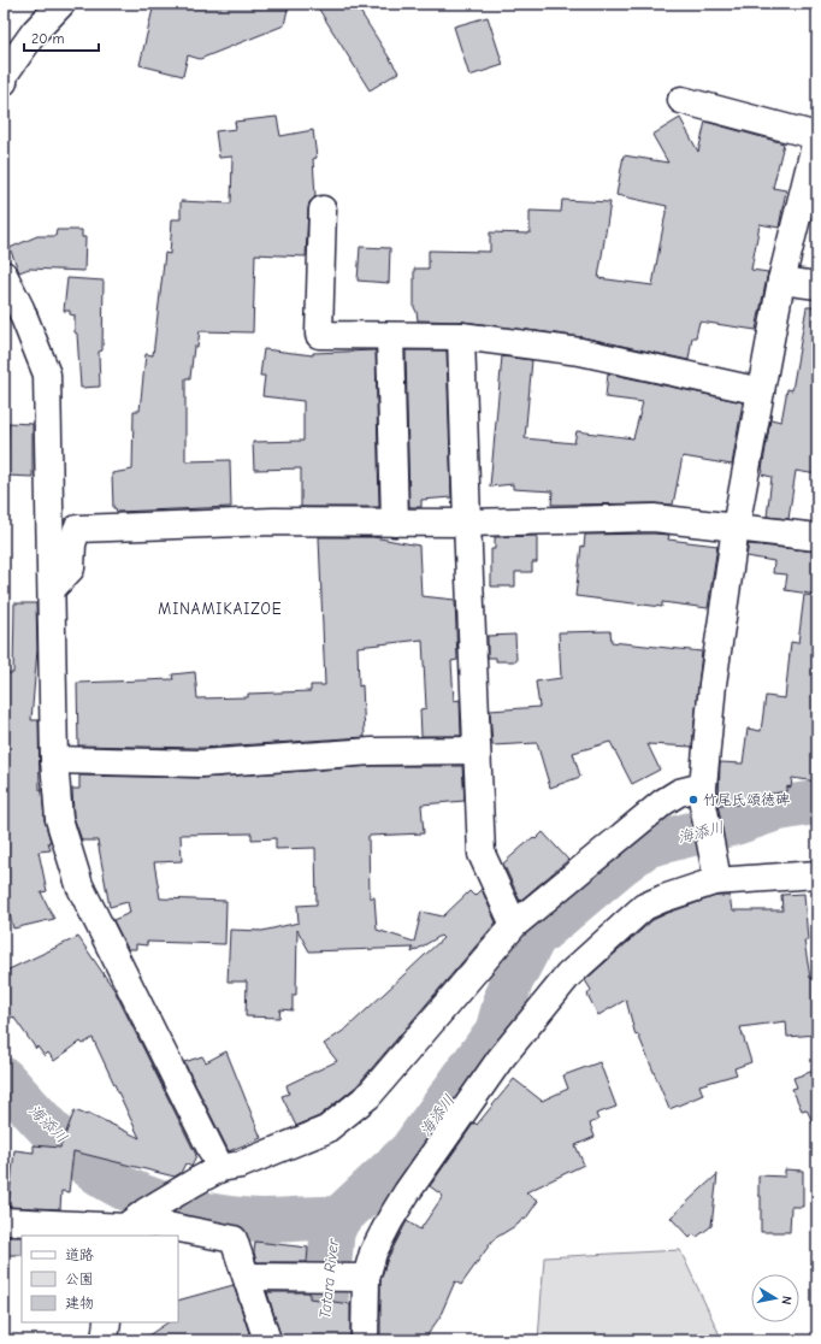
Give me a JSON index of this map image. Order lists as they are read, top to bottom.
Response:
{
  "districts": ["MINAMIKAIZOE"],
  "water": ["海添川", "Tatara River"],
  "places": ["竹尾氏頌徳碑"],
  "legend": ["道路", "公園", "建物"],
  "scale_bar": "20 m",
  "north": "right"
}
